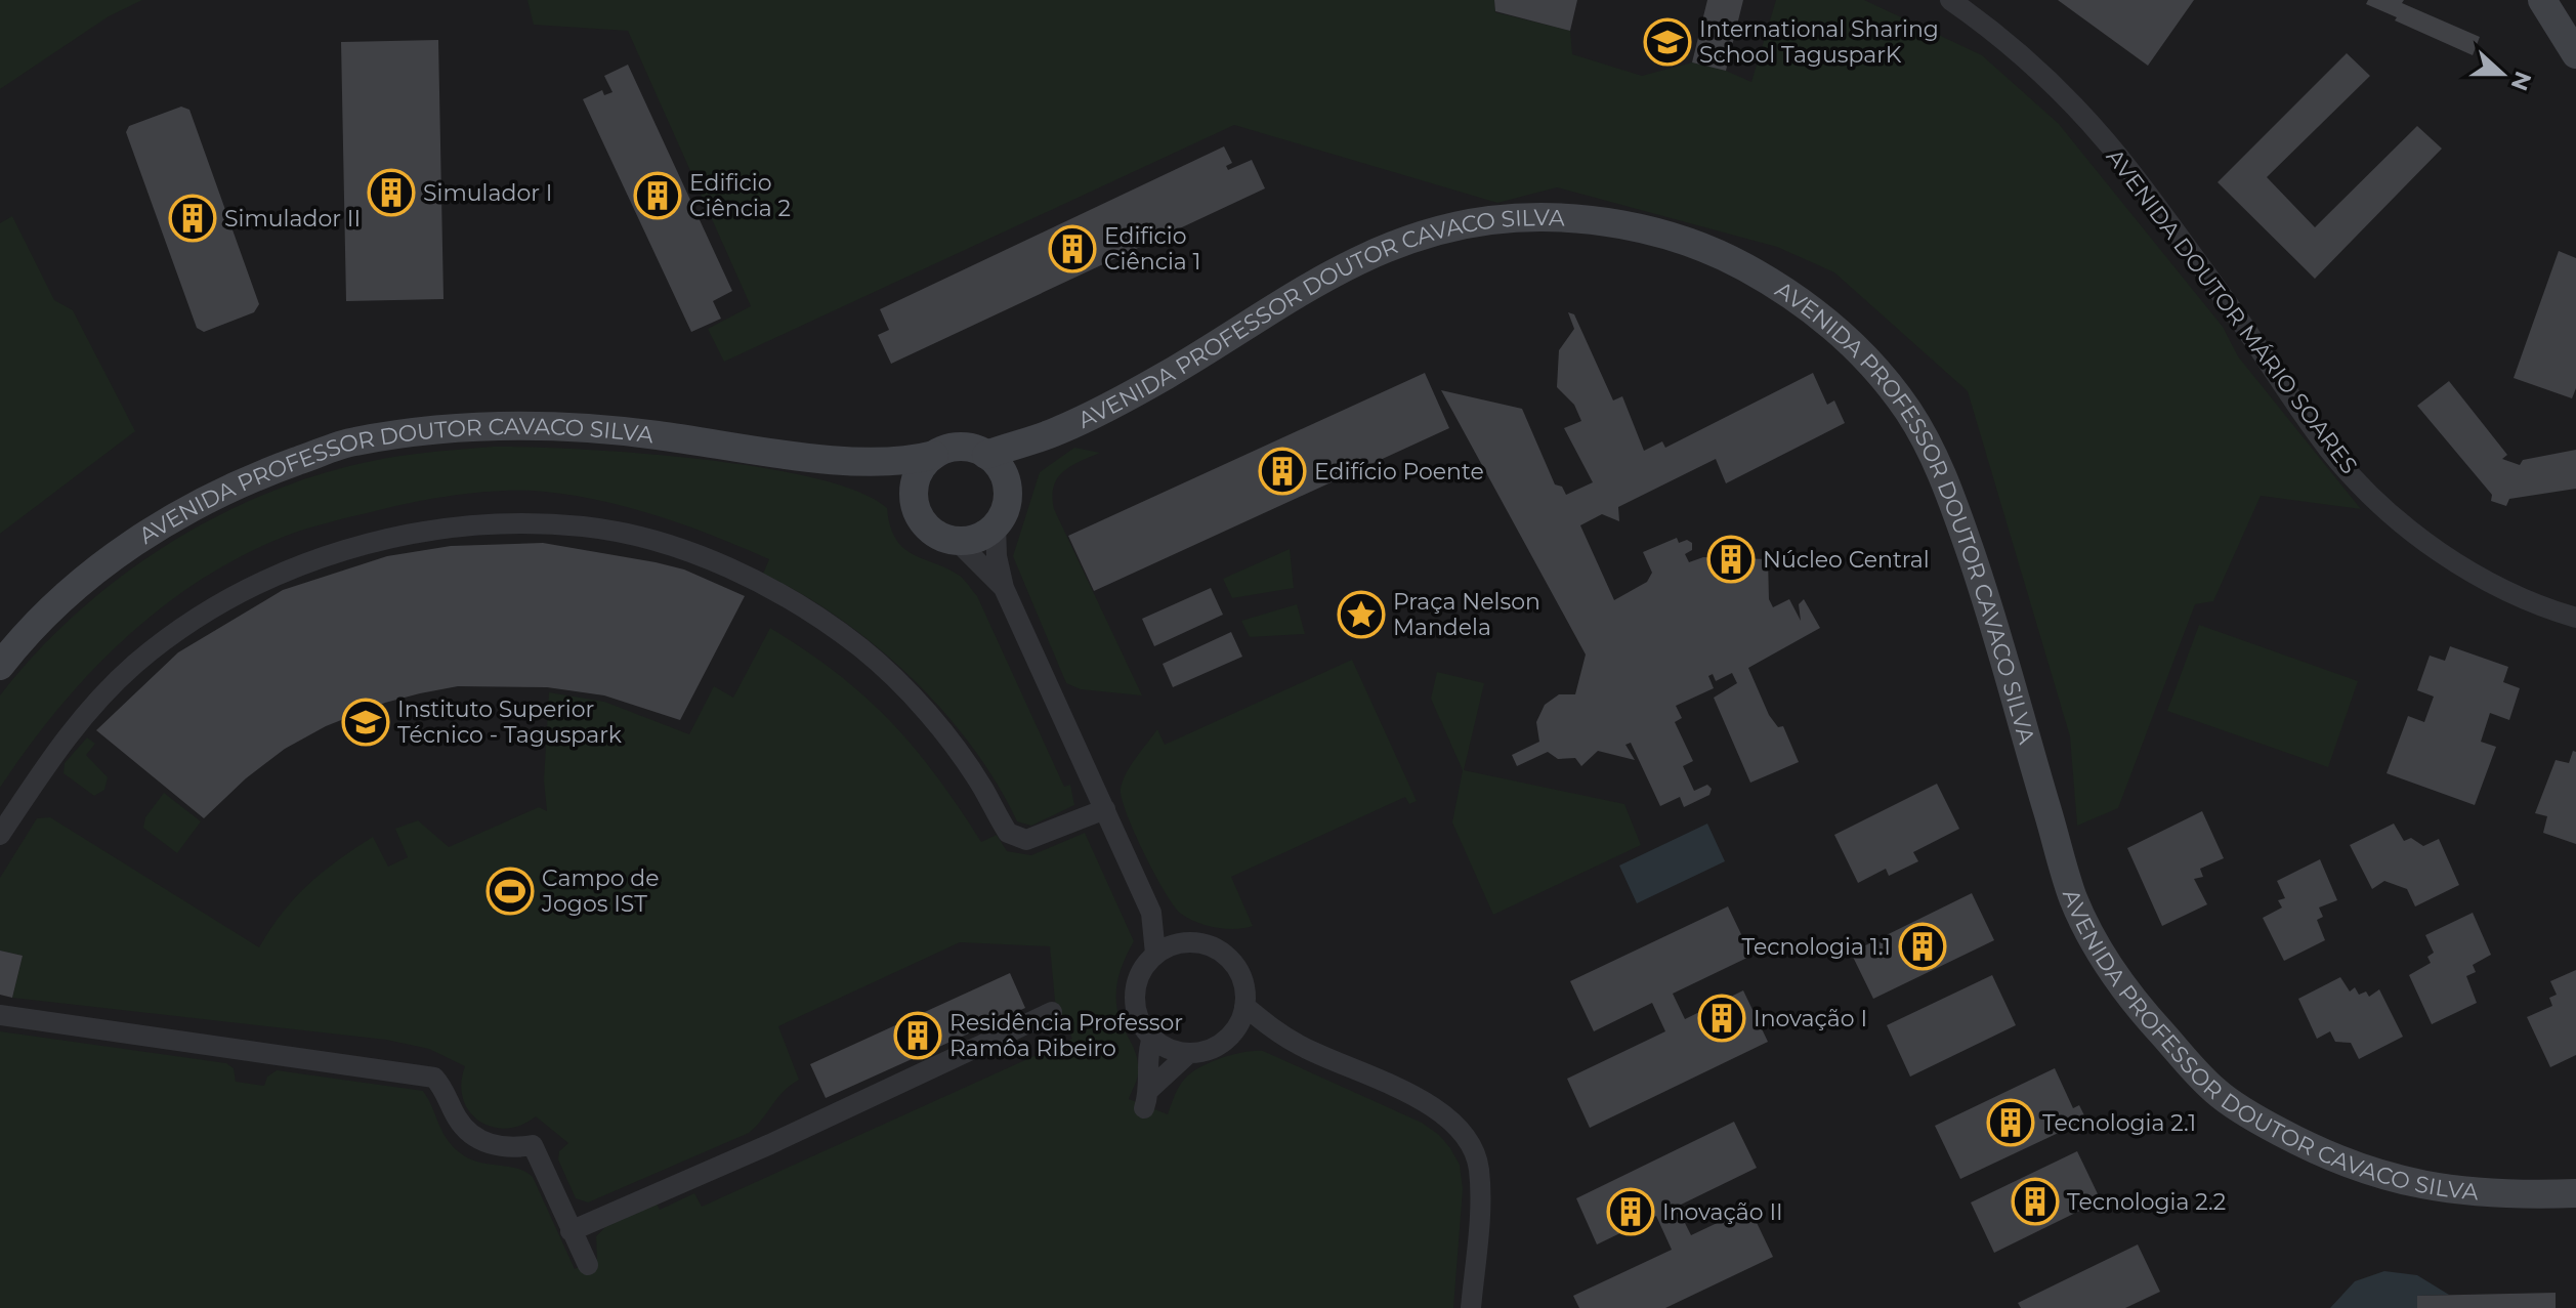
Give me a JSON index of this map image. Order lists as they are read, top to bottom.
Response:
{
  "streets": {
    "main road": ["AVENIDA PROFESSOR DOUTOR CAVACO SILVA"],
    "street": ["AVENIDA DOUTOR MÁRIO SOARES"]
  },
  "places": {
    "school or university": ["International Sharing School TagusparK", "Instituto Superior Técnico - Taguspark"],
    "building": [
      "Simulador I",
      "Edificio Ciência 2",
      "Simulador II",
      "Edificio Ciência 1",
      "Edifício Poente",
      "Núcleo Central",
      "Tecnologia 1.1",
      "Inovação I",
      "Residência Professor Ramôa Ribeiro",
      "Tecnologia 2.1",
      "Tecnologia 2.2",
      "Inovação II"
    ],
    "place": ["Praça Nelson Mandela"],
    "sports": ["Campo de Jogos IST"]
  },
  "north": "right"
}
